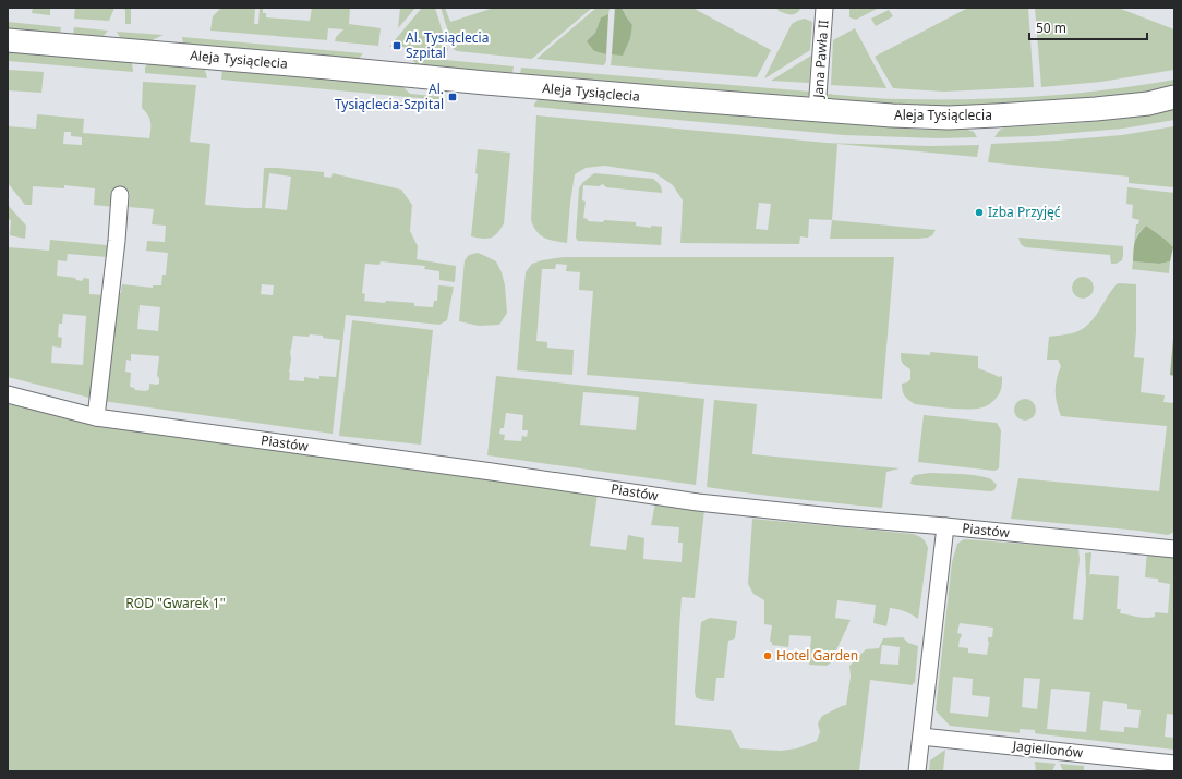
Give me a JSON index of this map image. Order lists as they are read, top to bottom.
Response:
{
  "streets": {
    "street": [
      "Jana Pawła II",
      "Aleja Tysiąclecia",
      "Piastów",
      "Jagiellonów"
    ]
  },
  "crossings": [
    ["Jana Pawła II", "Aleja Tysiąclecia"]
  ],
  "parks": ["ROD \"Gwarek 1\""],
  "places": {
    "transit": ["Al. Tysiąclecia Szpital", "Al. Tysiąclecia-Szpital"],
    "other": ["Izba Przyjęć", "Hotel Garden"]
  },
  "scale_bar": "50 m"
}
